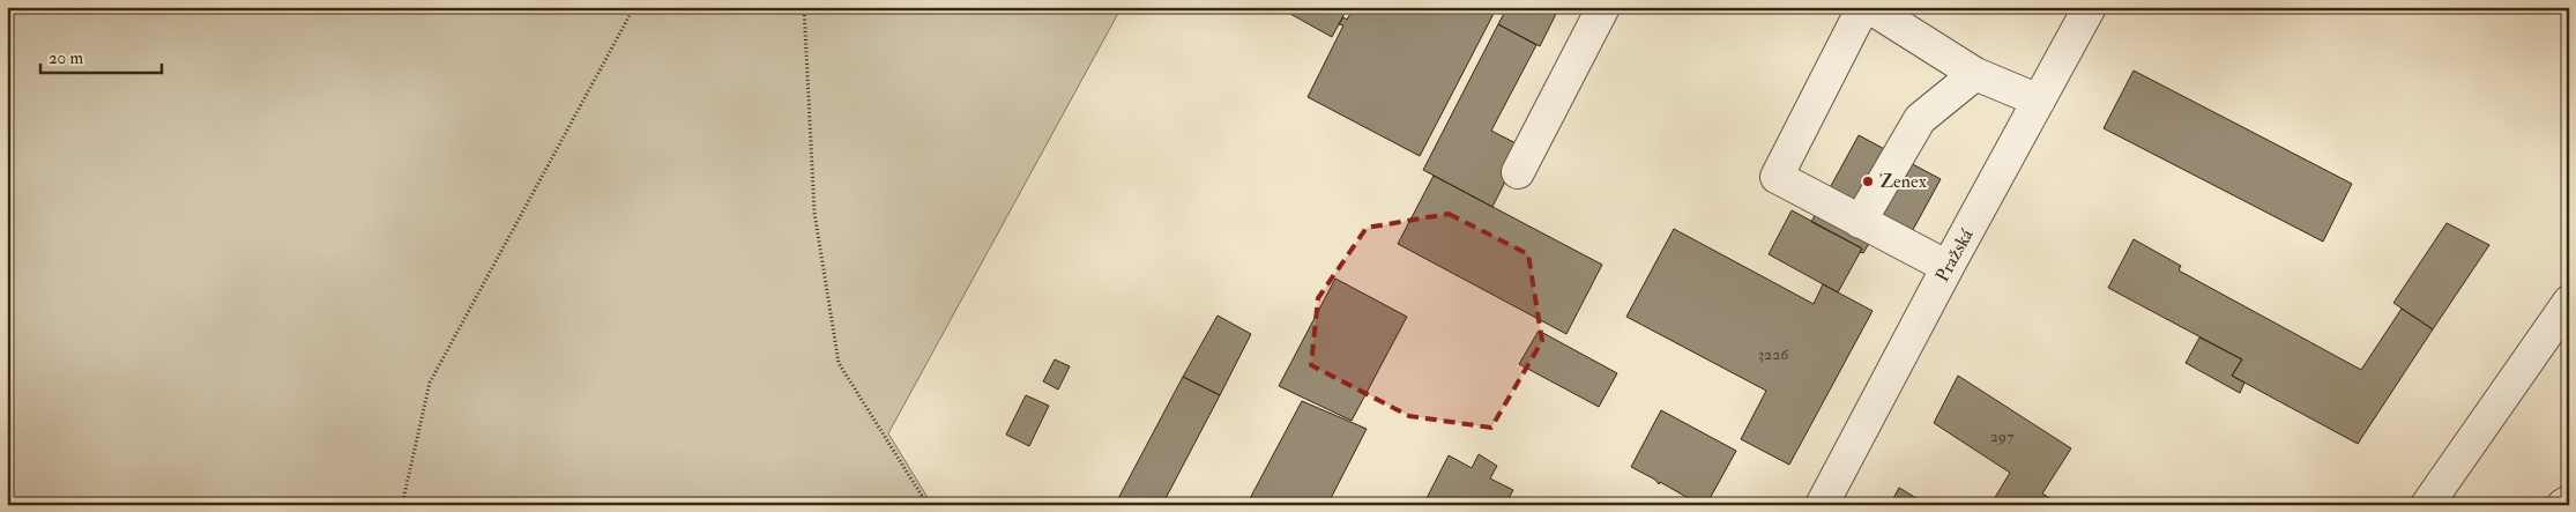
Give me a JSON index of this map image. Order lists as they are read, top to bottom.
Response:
{
  "streets": {
    "street": ["Pražská"]
  },
  "places": ["Zenex"],
  "house_numbers": ["3226", "297"],
  "scale_bar": "20 m"
}
